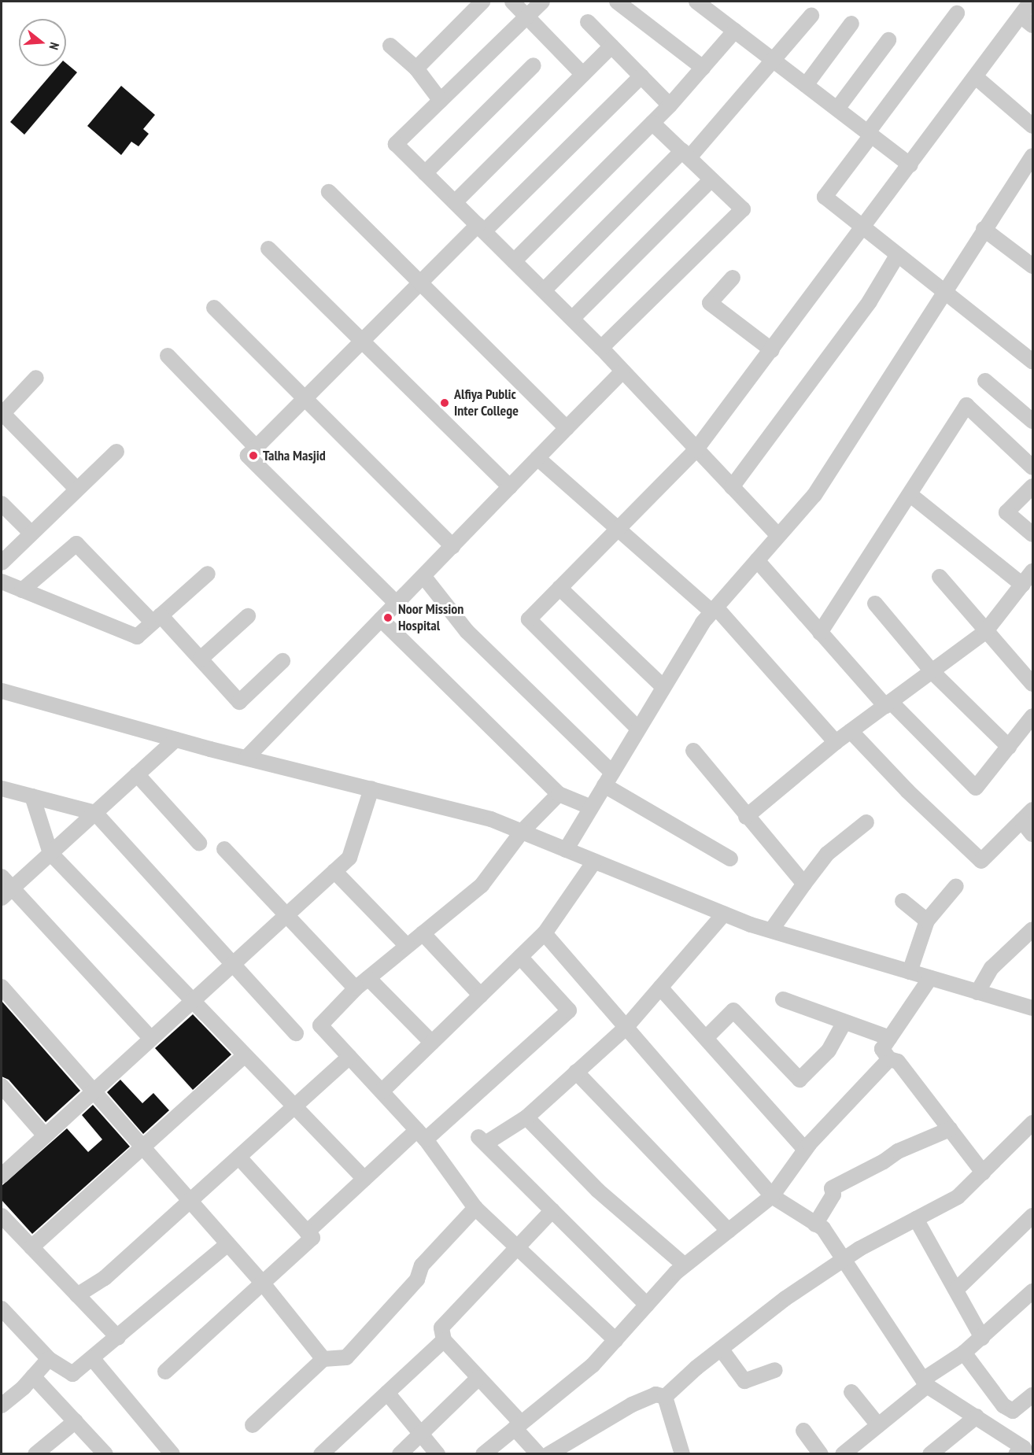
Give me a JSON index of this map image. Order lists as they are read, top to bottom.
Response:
{
  "places": ["Alfiya Public Inter College", "Talha Masjid", "Noor Mission Hospital"],
  "north": "right"
}
